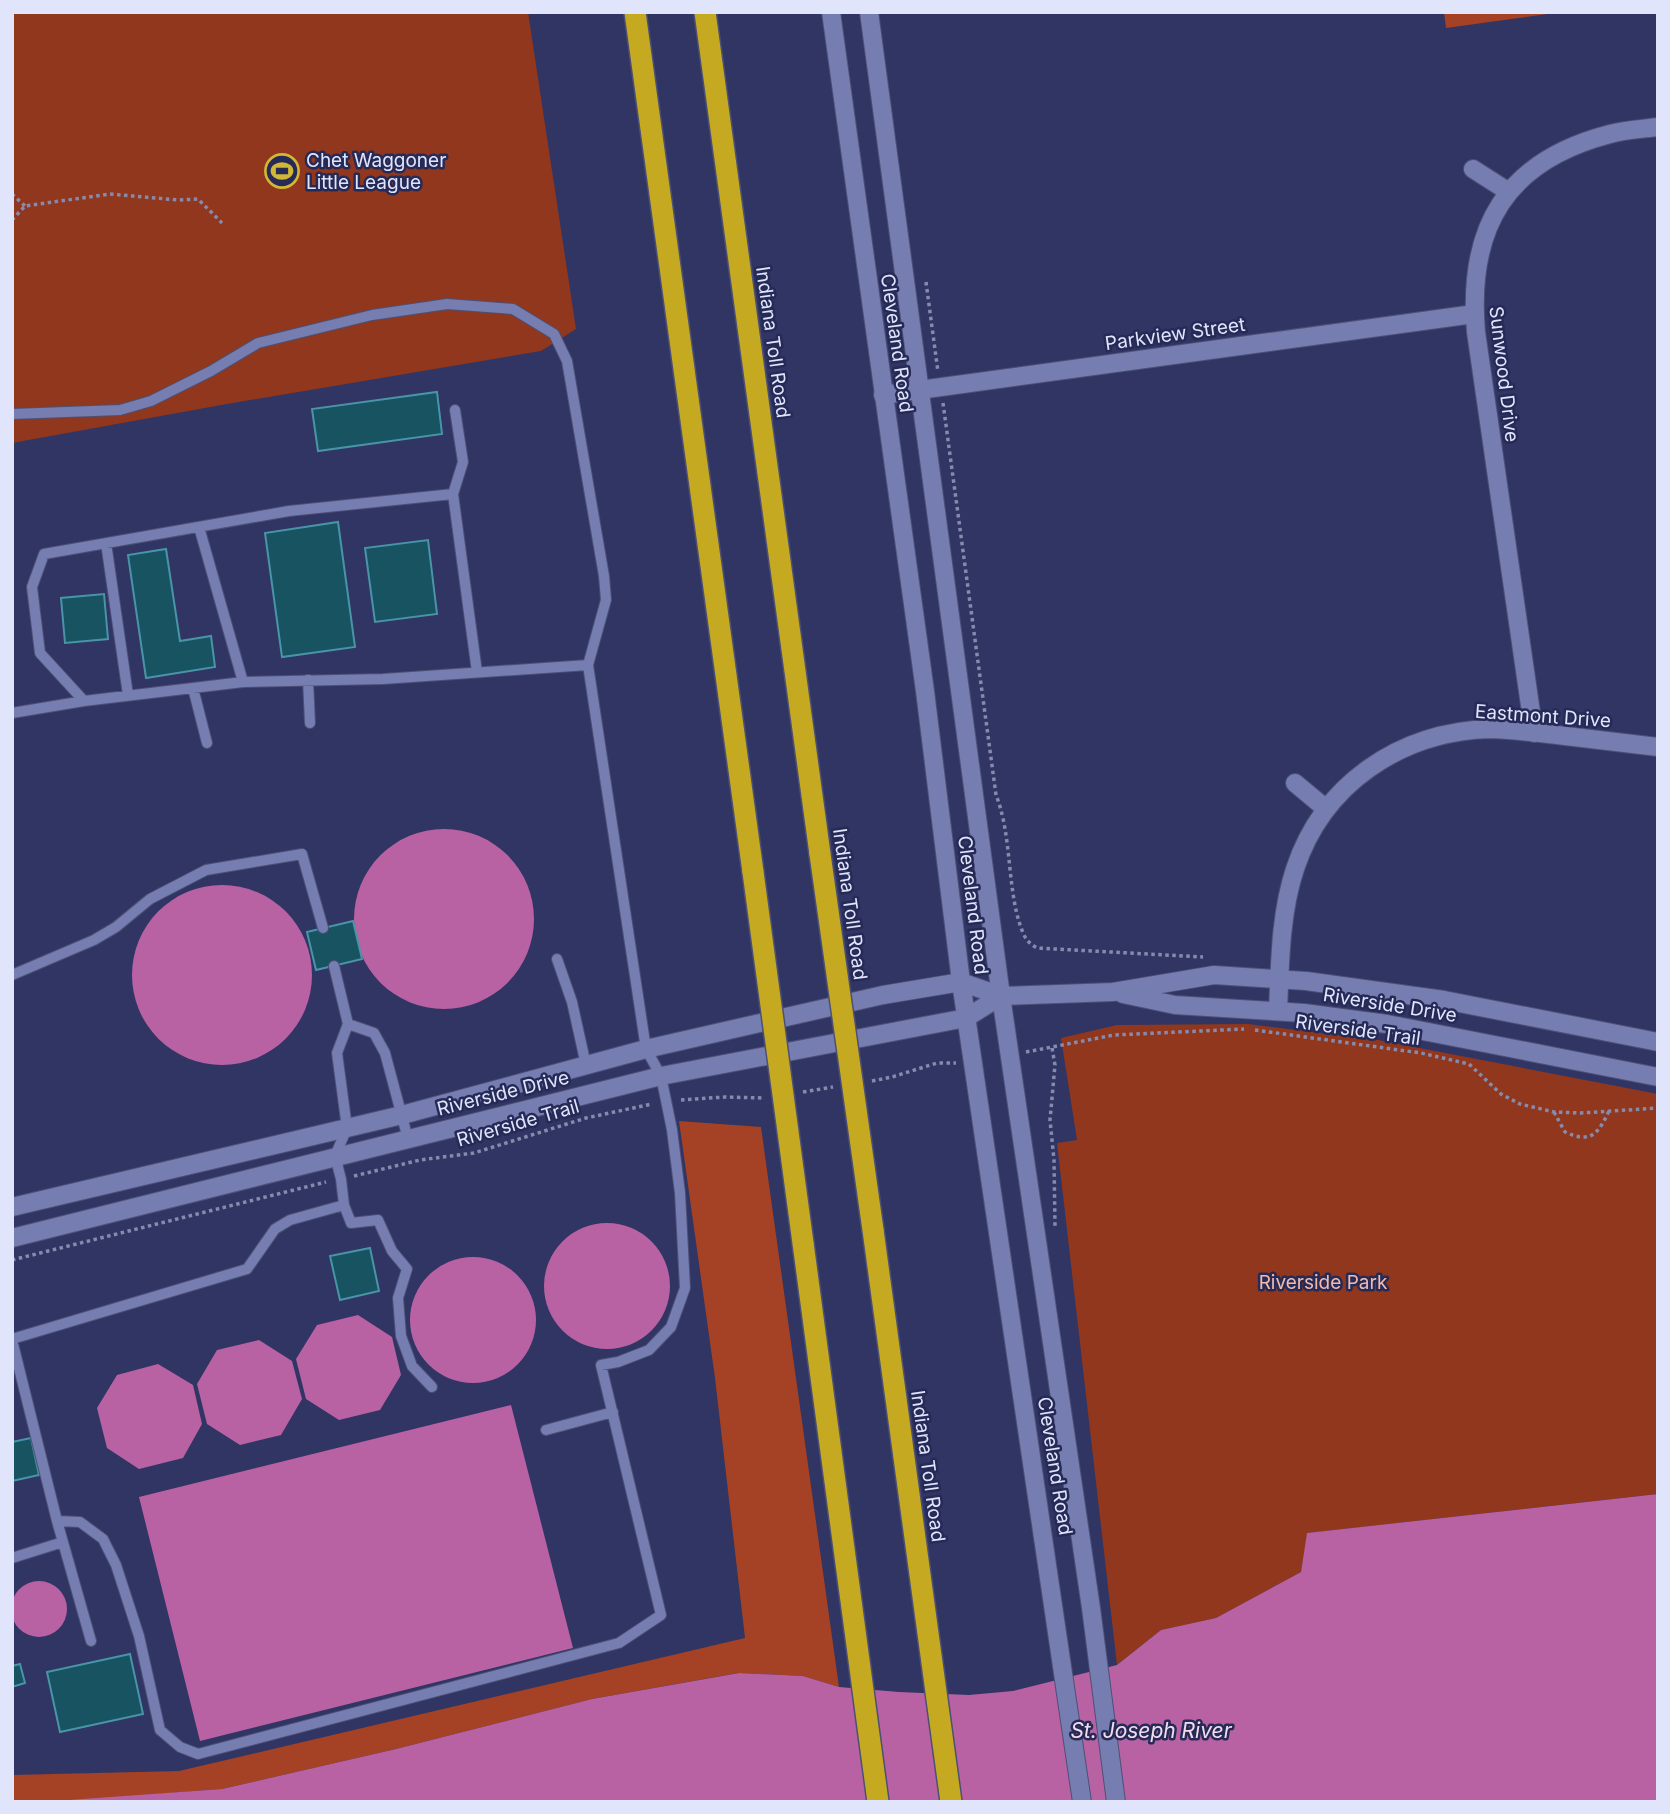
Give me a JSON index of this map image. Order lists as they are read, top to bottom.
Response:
{
  "streets": {
    "highway": ["Indiana Toll Road"],
    "street": [
      "Parkview Street",
      "Cleveland Road",
      "Sunwood Drive",
      "Eastmont Drive",
      "Riverside Drive"
    ],
    "path": ["Riverside Trail"]
  },
  "crossings": [
    ["Parkview Street", "Cleveland Road"],
    ["Parkview Street", "Sunwood Drive"],
    ["Cleveland Road", "Riverside Drive"],
    ["Sunwood Drive", "Eastmont Drive"],
    ["Eastmont Drive", "Riverside Drive"]
  ],
  "water": ["St. Joseph River"],
  "parks": ["Riverside Park"],
  "places": {
    "sports": ["Chet Waggoner Little League"]
  }
}
